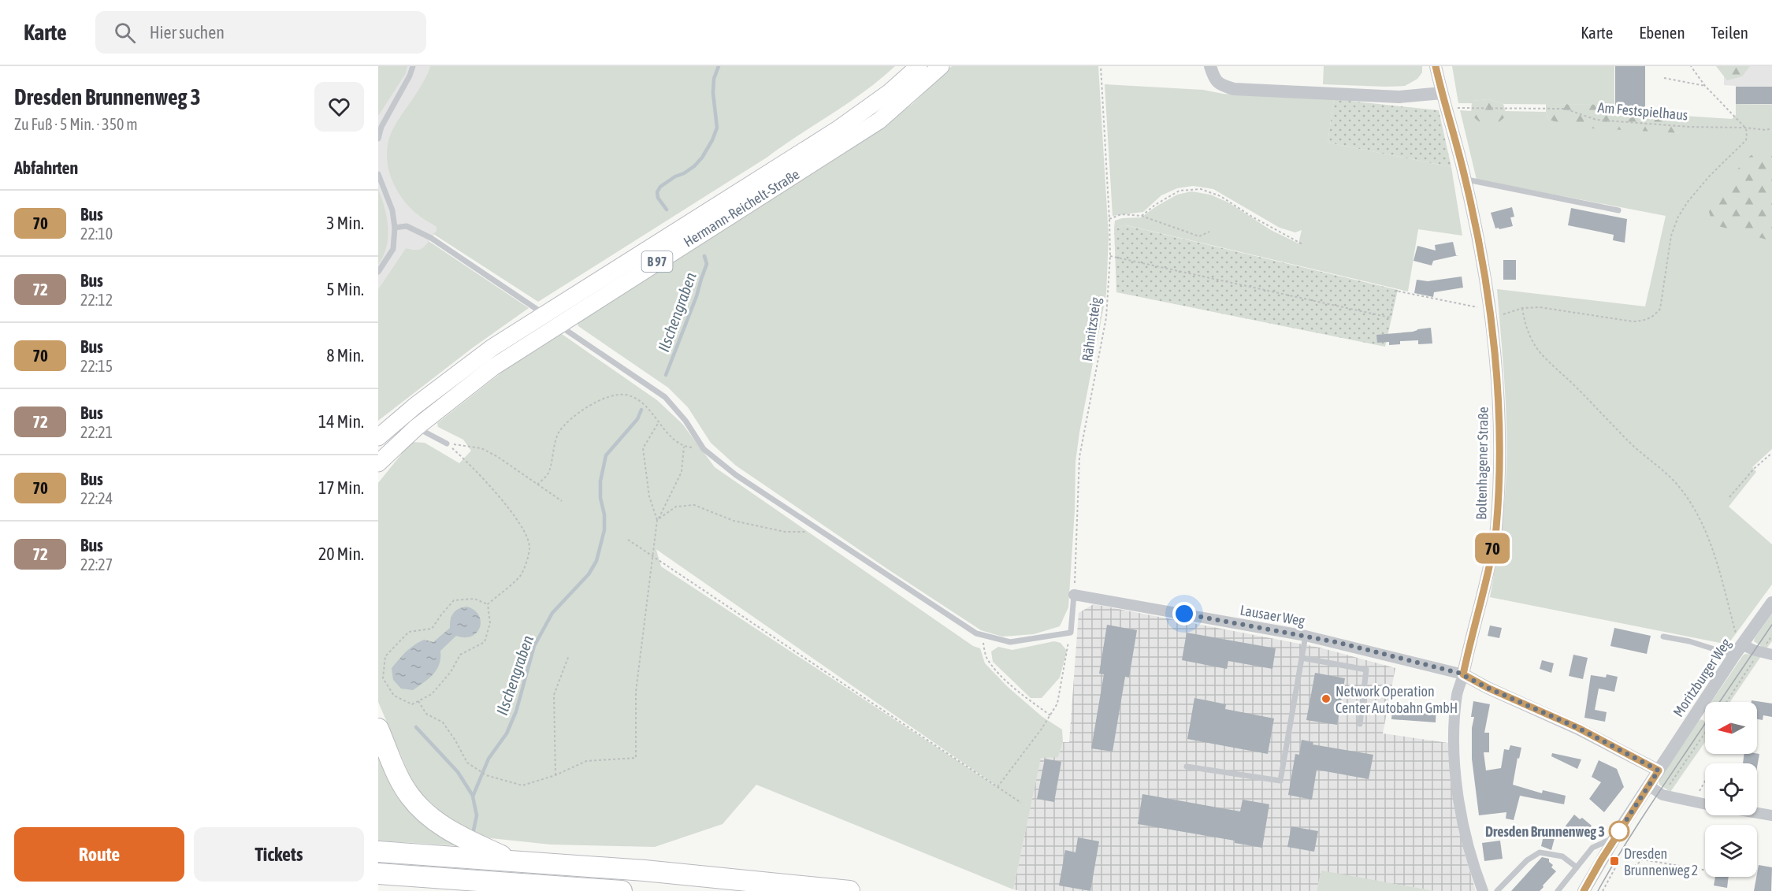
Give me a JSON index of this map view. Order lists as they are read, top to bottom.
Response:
{
  "streets": {
    "main road": ["Hermann-Reichelt-Straße", "B 97"],
    "street": ["Boltenhagener Straße", "Lausaer Weg", "Moritzburger Weg"],
    "path": ["Am Festspielhaus", "Rähnitzsteig"]
  },
  "crossings": [
    ["Rähnitzsteig", "Lausaer Weg"],
    ["Boltenhagener Straße", "Lausaer Weg"]
  ],
  "water": ["Ilschengraben"],
  "places": {
    "other": ["Network Operation Center Autobahn GmbH", "Dresden Brunnenweg 3"],
    "transit": ["Dresden Brunnenweg 2"]
  },
  "lines": ["bus line 70"],
  "north": "left",
  "page": {
    "header": "Karte",
    "search": "Hier suchen",
    "nav": ["Karte", "Ebenen", "Teilen"],
    "heading": [
      ["Dresden Brunnenweg 3", "Zu Fuß · 5 Min. · 350 m"],
      "Abfahrten"
    ],
    "on_map": "70",
    "list": [
      {
        "mark": "70",
        "name": "Bus",
        "note": "22:10",
        "value": "3 Min."
      },
      {
        "mark": "72",
        "name": "Bus",
        "note": "22:12",
        "value": "5 Min."
      },
      {
        "mark": "70",
        "name": "Bus",
        "note": "22:15",
        "value": "8 Min."
      },
      {
        "mark": "72",
        "name": "Bus",
        "note": "22:21",
        "value": "14 Min."
      },
      {
        "mark": "70",
        "name": "Bus",
        "note": "22:24",
        "value": "17 Min."
      },
      {
        "mark": "72",
        "name": "Bus",
        "note": "22:27",
        "value": "20 Min."
      }
    ],
    "buttons": ["Route", "Tickets"]
  }
}
